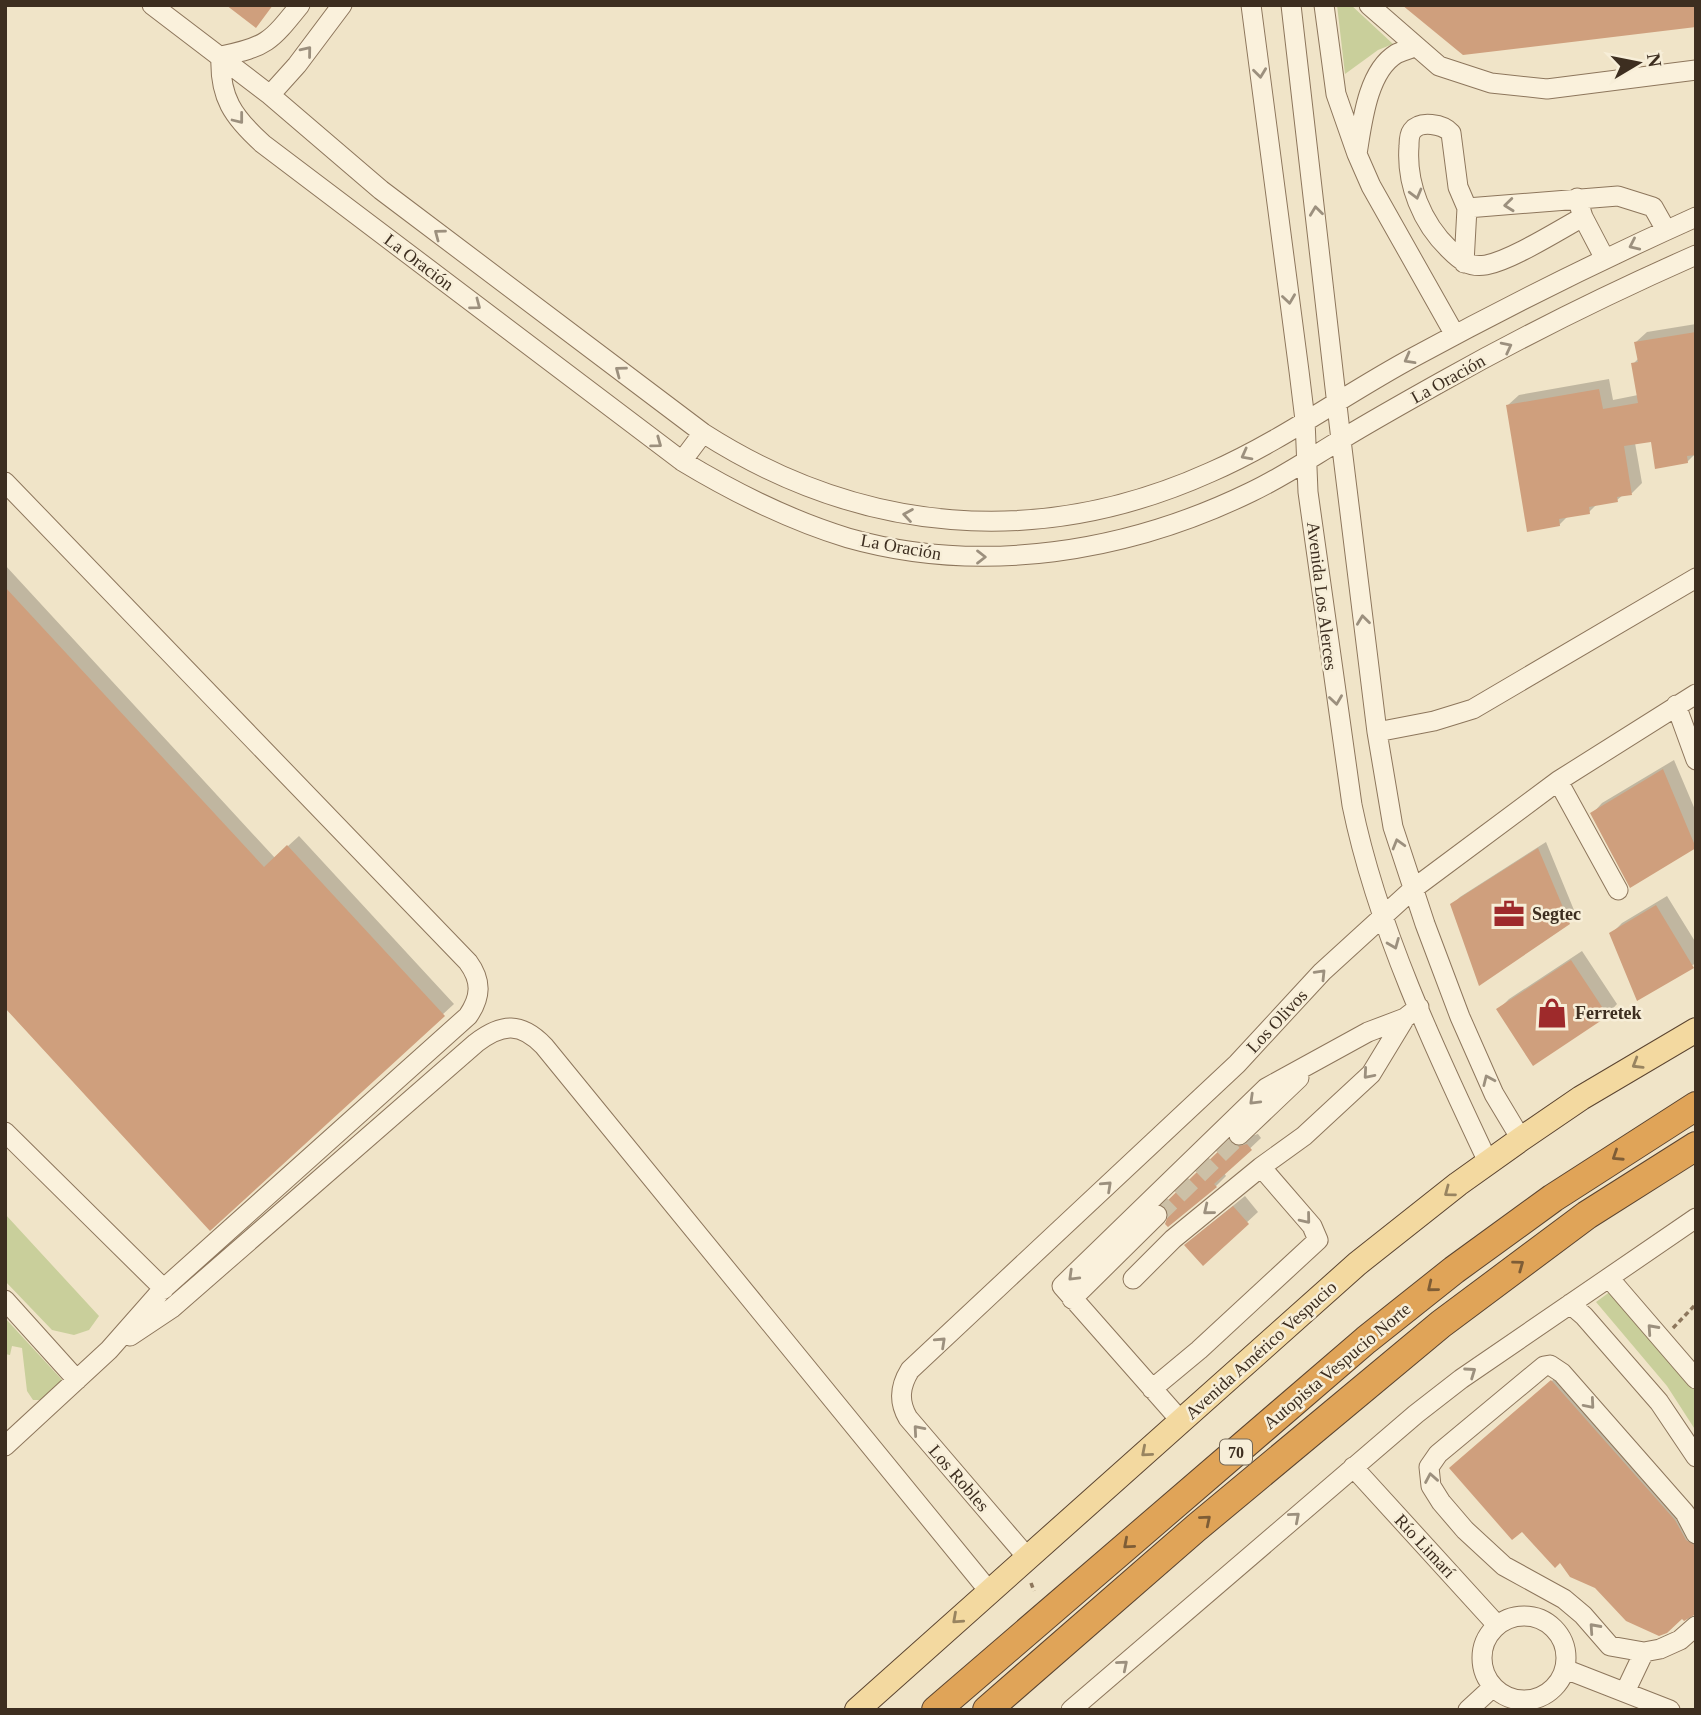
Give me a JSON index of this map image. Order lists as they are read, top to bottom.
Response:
{
  "streets": {
    "highway": ["Autopista Vespucio Norte", "70"],
    "main road": ["Avenida Américo Vespucio"],
    "street": [
      "La Oración",
      "Avenida Los Alerces",
      "Los Olivos",
      "Los Robles",
      "Río Limarí"
    ]
  },
  "crossings": [
    ["La Oración", "Avenida Los Alerces"],
    ["Avenida Los Alerces", "Los Olivos"],
    ["Avenida Los Alerces", "Avenida Américo Vespucio"],
    ["Los Olivos", "Los Robles"],
    ["Avenida Américo Vespucio", "Los Robles"]
  ],
  "one_way": ["Avenida Américo Vespucio", "Los Robles"],
  "places": {
    "office": ["Segtec"],
    "shop": ["Ferretek"]
  },
  "north": "right"
}
